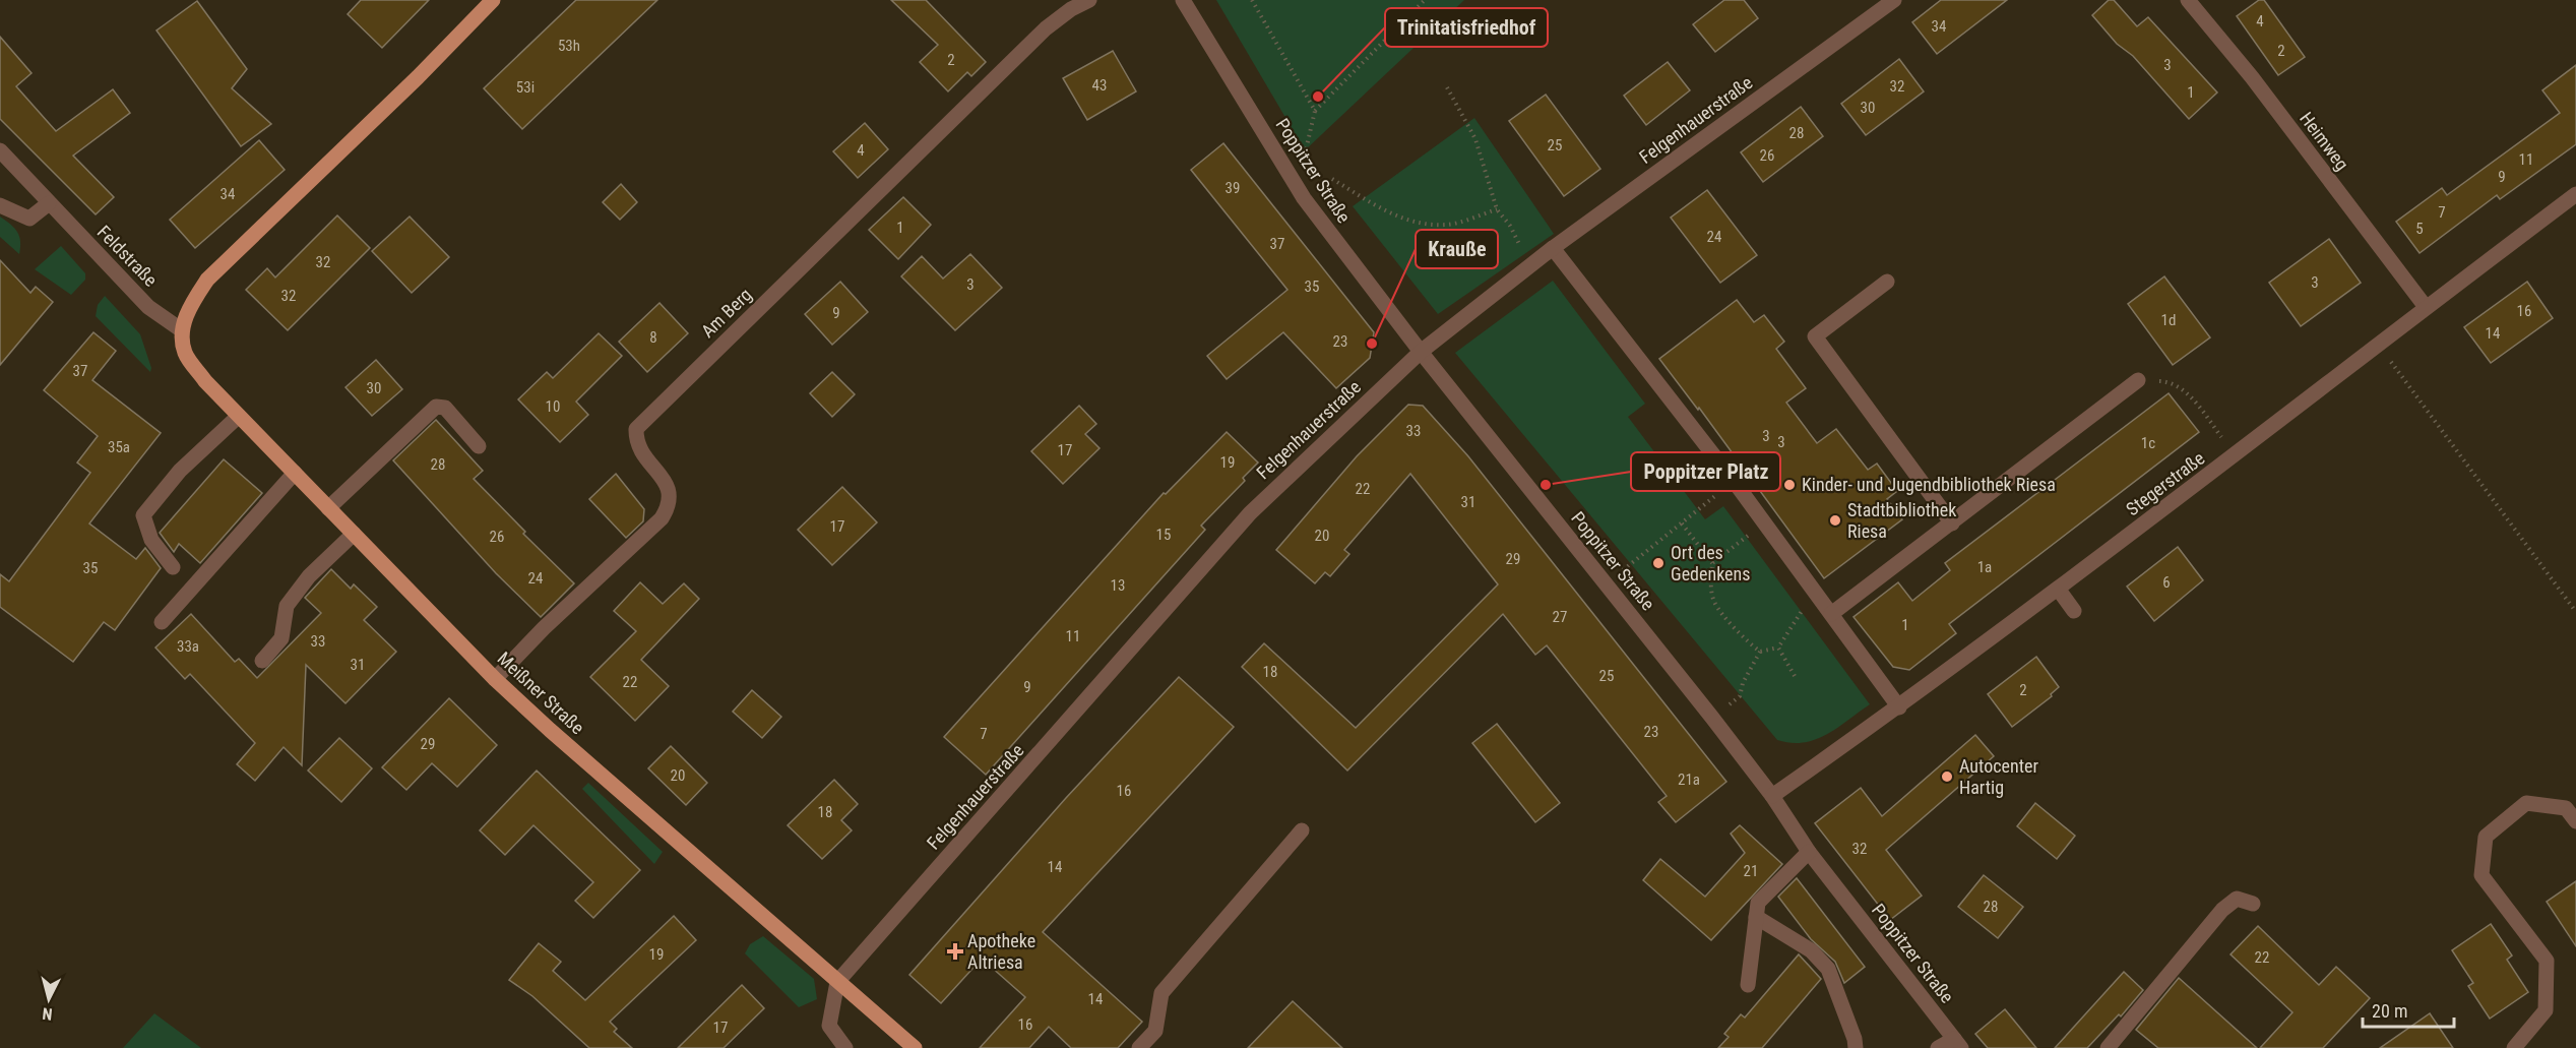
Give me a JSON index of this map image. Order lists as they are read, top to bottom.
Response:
{
  "streets": {
    "main road": ["Meißner Straße"],
    "street": [
      "Felgenhauerstraße",
      "Heimweg",
      "Poppitzer Straße",
      "Feldstraße",
      "Am Berg",
      "Stegerstraße"
    ]
  },
  "crossings": [
    ["Felgenhauerstraße", "Poppitzer Straße"],
    ["Felgenhauerstraße", "Meißner Straße"],
    ["Heimweg", "Stegerstraße"],
    ["Poppitzer Straße", "Stegerstraße"],
    ["Feldstraße", "Meißner Straße"],
    ["Am Berg", "Meißner Straße"]
  ],
  "places": {
    "other": [
      "Trinitatisfriedhof",
      "Krauße",
      "Poppitzer Platz",
      "Kinder- und Jugendbibliothek Riesa",
      "Stadtbibliothek Riesa",
      "Ort des Gedenkens",
      "Autocenter Hartig"
    ],
    "health": ["Apotheke Altriesa"]
  },
  "house_numbers": [
    "4",
    "34",
    "53h",
    "2",
    "2",
    "3",
    "43",
    "32",
    "53i",
    "1",
    "30",
    "28",
    "25",
    "4",
    "26",
    "11",
    "9",
    "39",
    "34",
    "7",
    "1",
    "5",
    "24",
    "37",
    "32",
    "3",
    "3",
    "35",
    "32",
    "16",
    "9",
    "1d",
    "14",
    "8",
    "23",
    "37",
    "30",
    "10",
    "33",
    "3",
    "3",
    "1c",
    "35a",
    "17",
    "19",
    "28",
    "22",
    "31",
    "17",
    "15",
    "20",
    "26",
    "29",
    "1a",
    "35",
    "24",
    "6",
    "13",
    "27",
    "1",
    "11",
    "33",
    "33a",
    "31",
    "18",
    "25",
    "22",
    "9",
    "2",
    "23",
    "7",
    "29",
    "20",
    "21a",
    "16",
    "18",
    "32",
    "14",
    "21",
    "28",
    "19",
    "22",
    "14",
    "16",
    "17"
  ],
  "scale_bar": "20 m",
  "north": "bottom"
}
